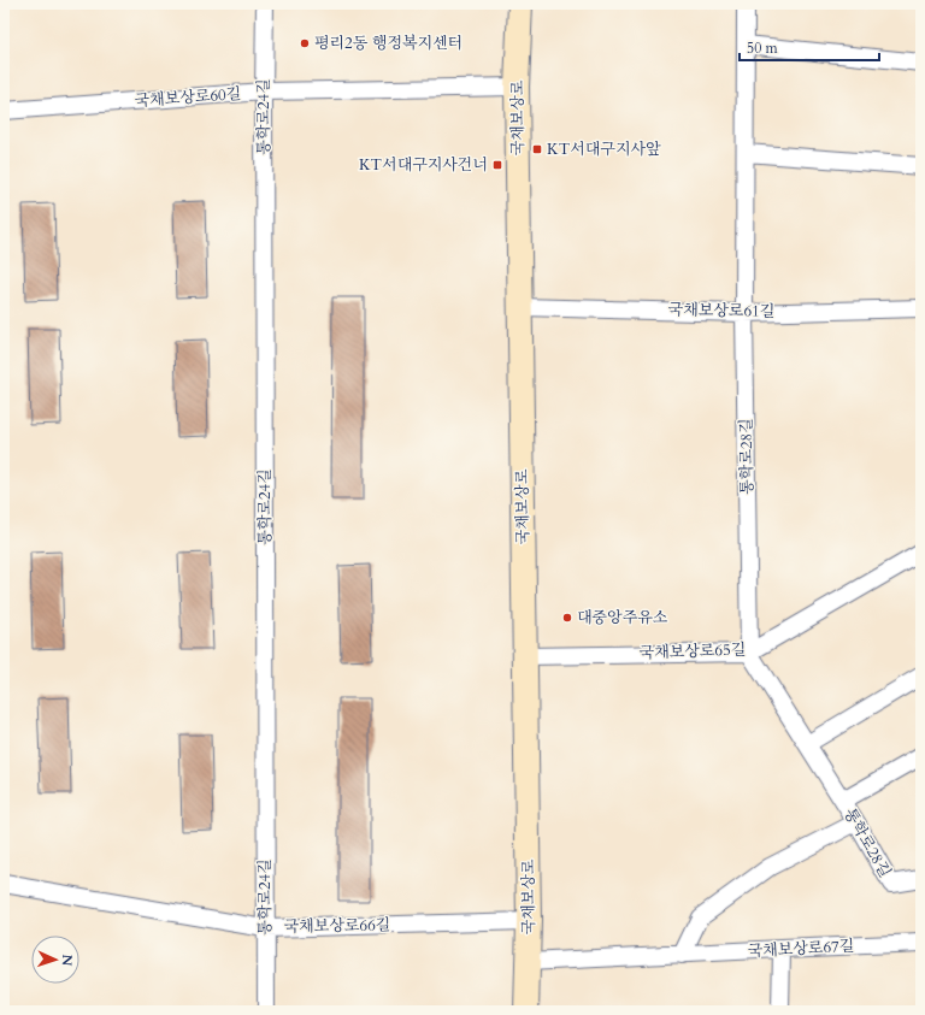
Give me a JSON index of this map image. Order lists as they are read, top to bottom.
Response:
{
  "streets": {
    "main road": ["국채보상로"],
    "street": [
      "국채보상로60길",
      "통학로24길",
      "국채보상로61길",
      "통학로28길",
      "국채보상로65길",
      "국채보상로66길",
      "국채보상로67길"
    ]
  },
  "crossings": [
    ["국채보상로60길", "통학로24길"],
    ["국채보상로60길", "국채보상로"],
    ["통학로24길", "국채보상로66길"],
    ["국채보상로", "국채보상로61길"],
    ["국채보상로", "국채보상로65길"],
    ["국채보상로", "국채보상로66길"],
    ["국채보상로", "국채보상로67길"],
    ["국채보상로61길", "통학로28길"],
    ["통학로28길", "국채보상로65길"]
  ],
  "places": {
    "other": ["평리2동 행정복지센터", "대중앙주유소"],
    "transit": ["KT서대구지사앞", "KT서대구지사건너"]
  },
  "scale_bar": "50 m",
  "north": "right"
}
